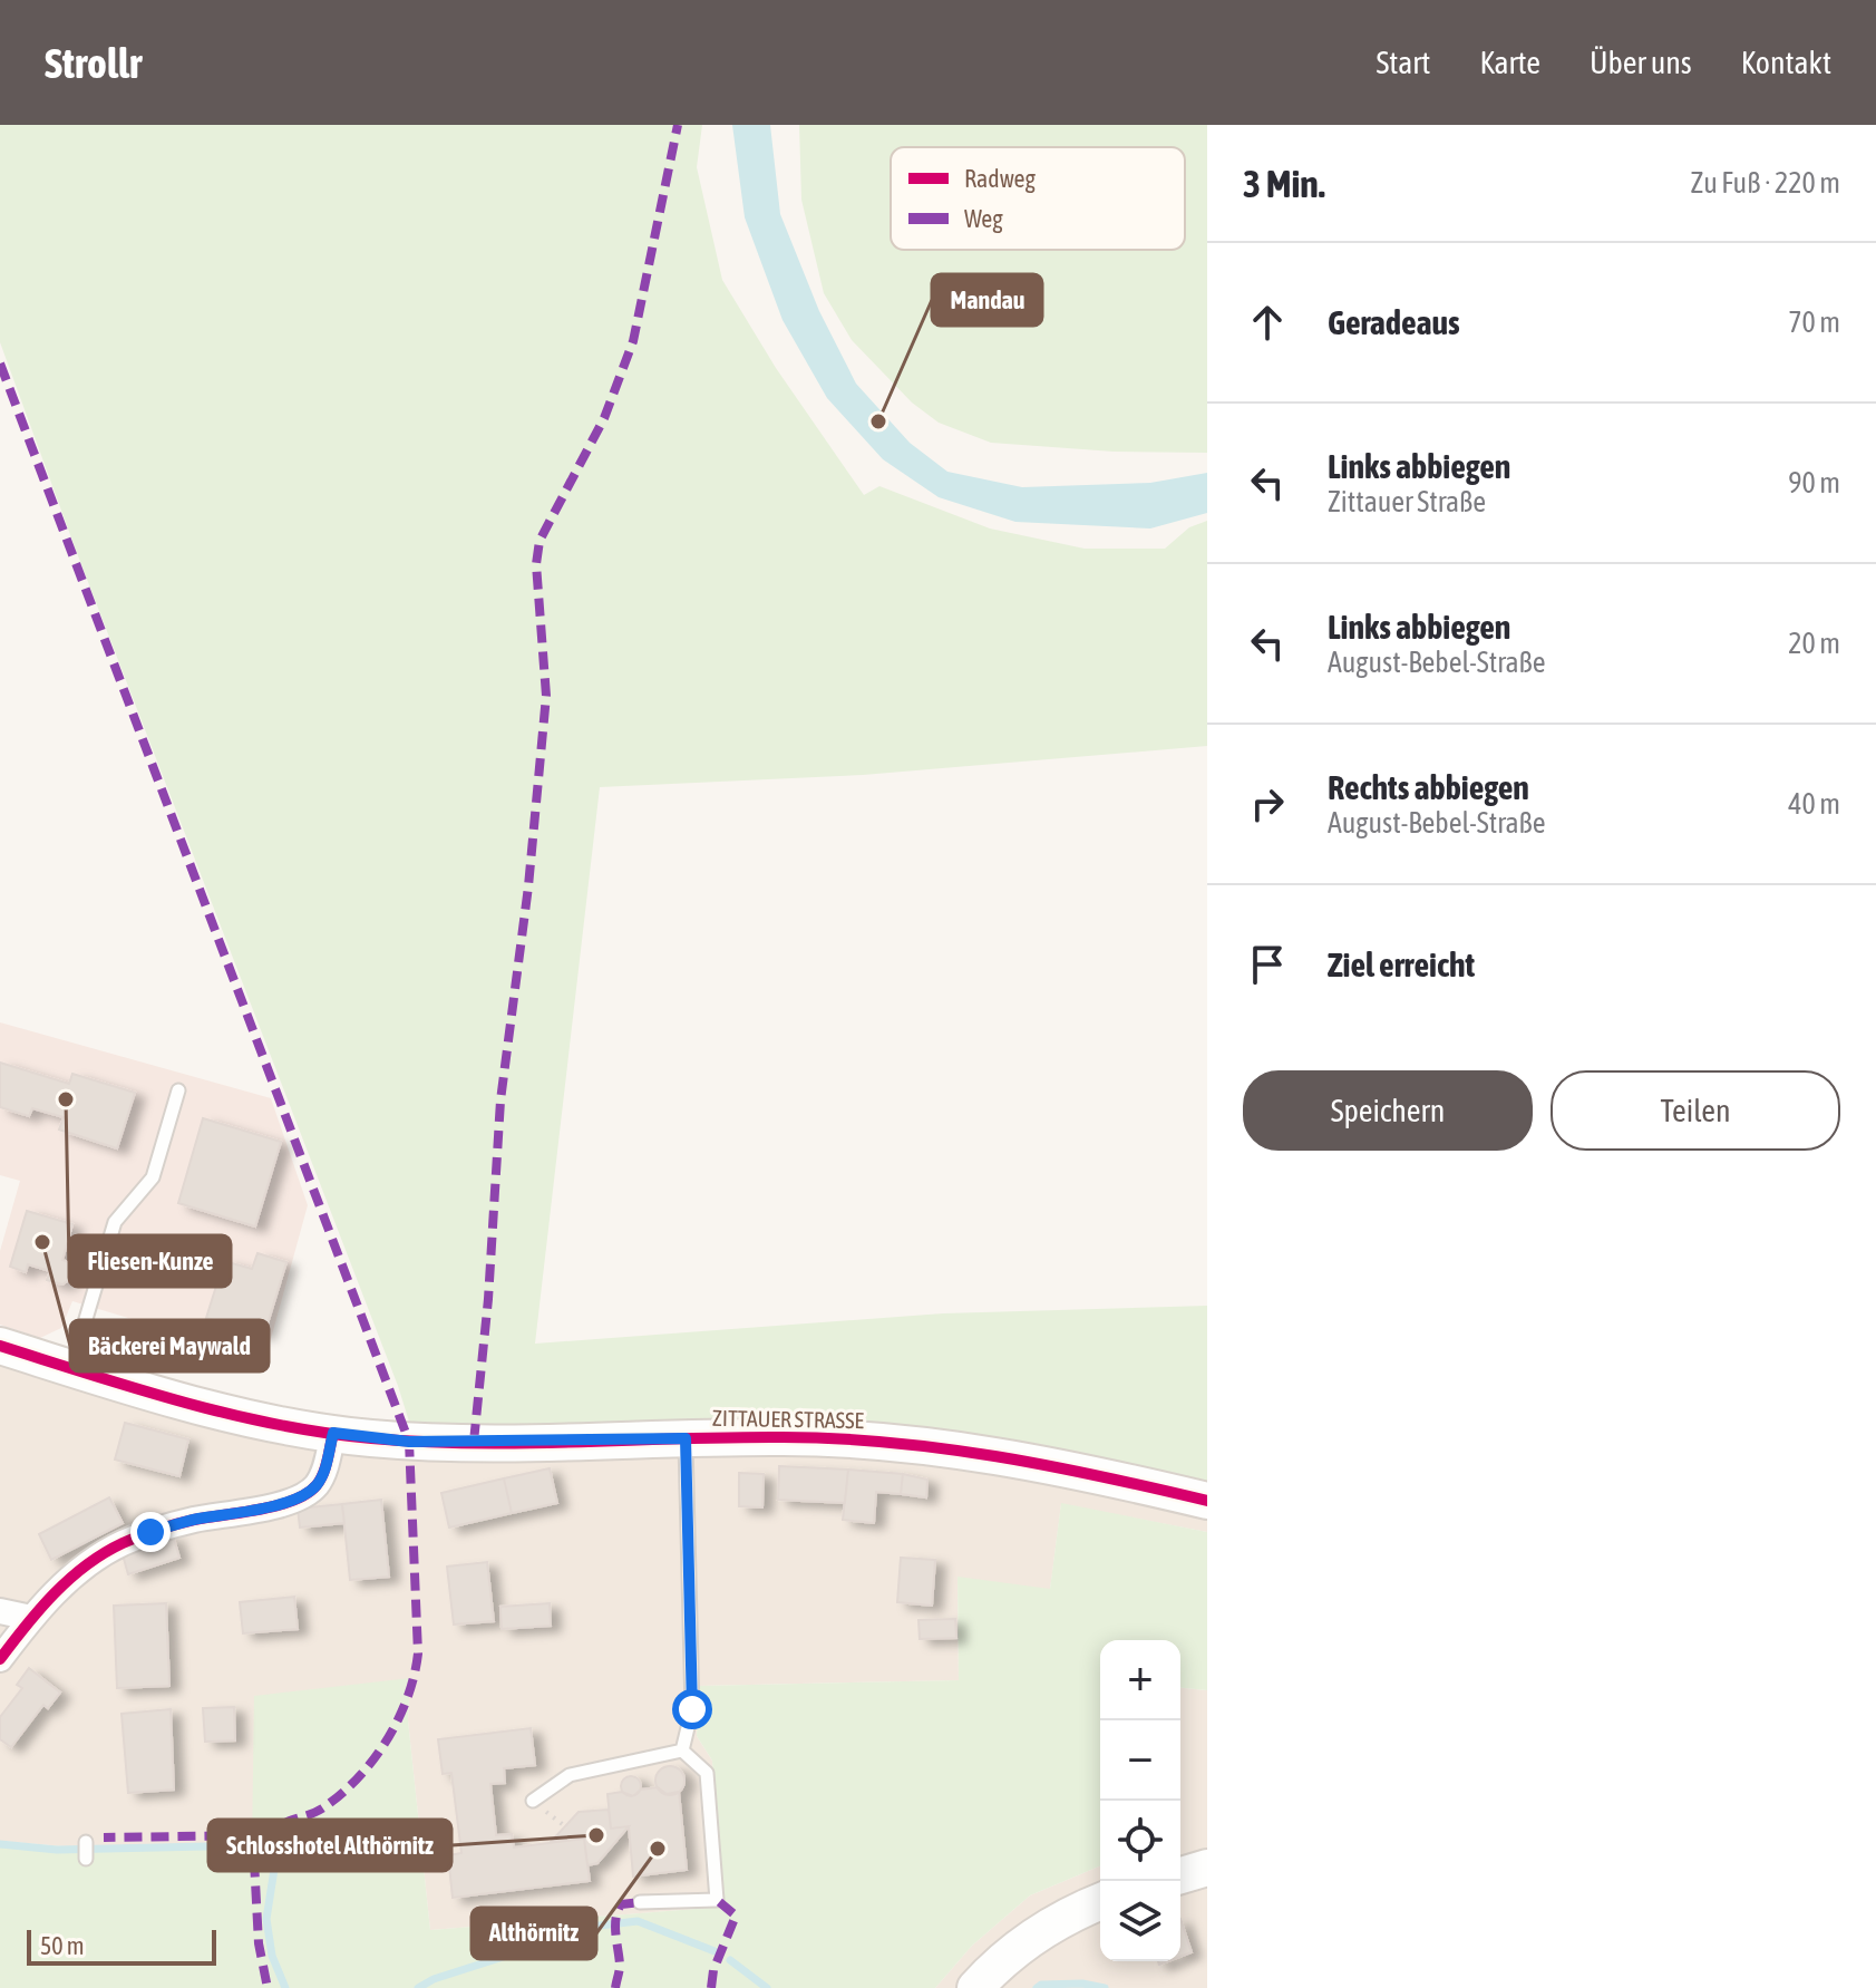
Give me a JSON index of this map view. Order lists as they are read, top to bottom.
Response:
{
  "streets": {
    "main road": ["ZITTAUER STRASSE"]
  },
  "places": [
    "Mandau",
    "Fliesen-Kunze",
    "Bäckerei Maywald",
    "Schlosshotel Althörnitz",
    "Althörnitz"
  ],
  "legend": ["Radweg", "Weg"],
  "scale_bar": "50 m",
  "page": {
    "header": "Strollr",
    "nav": [
      "Start",
      "Karte",
      "Über uns",
      "Kontakt"
    ],
    "heading": ["3 Min.", "Zu Fuß · 220 m"],
    "list": [
      ["Geradeaus", "70 m"],
      ["Links abbiegen", "Zittauer Straße", "90 m"],
      ["Links abbiegen", "August-Bebel-Straße", "20 m"],
      ["Rechts abbiegen", "August-Bebel-Straße", "40 m"],
      "Ziel erreicht"
    ],
    "buttons": ["Speichern", "Teilen"],
    "map_buttons": ["+", "−"],
    "scale": "50 m"
  }
}
